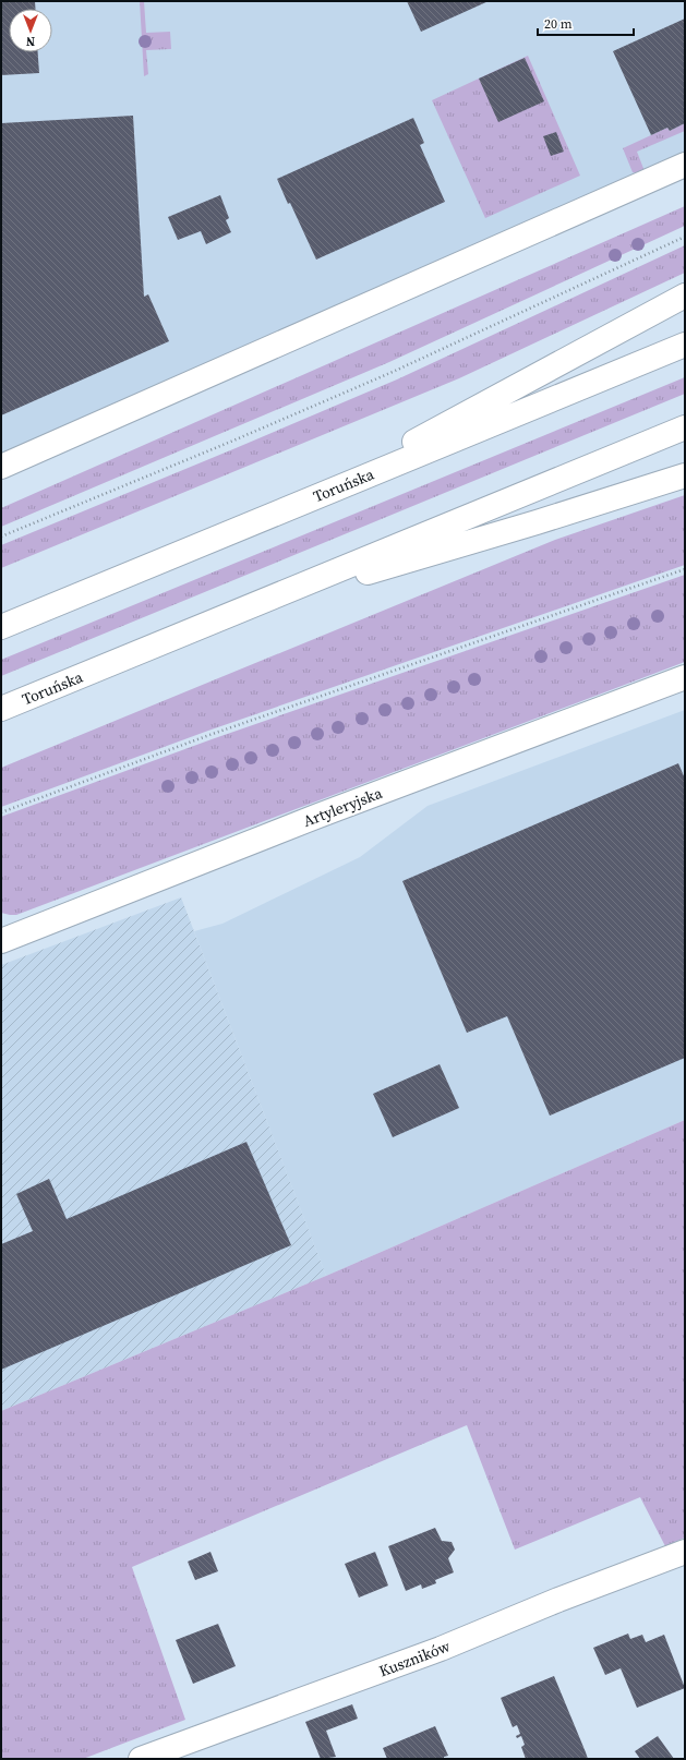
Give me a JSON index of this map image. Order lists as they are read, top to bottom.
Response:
{
  "streets": {
    "main road": ["Toruńska", "Artyleryjska", "Kuszników"]
  },
  "scale_bar": "20 m",
  "north": "bottom"
}
